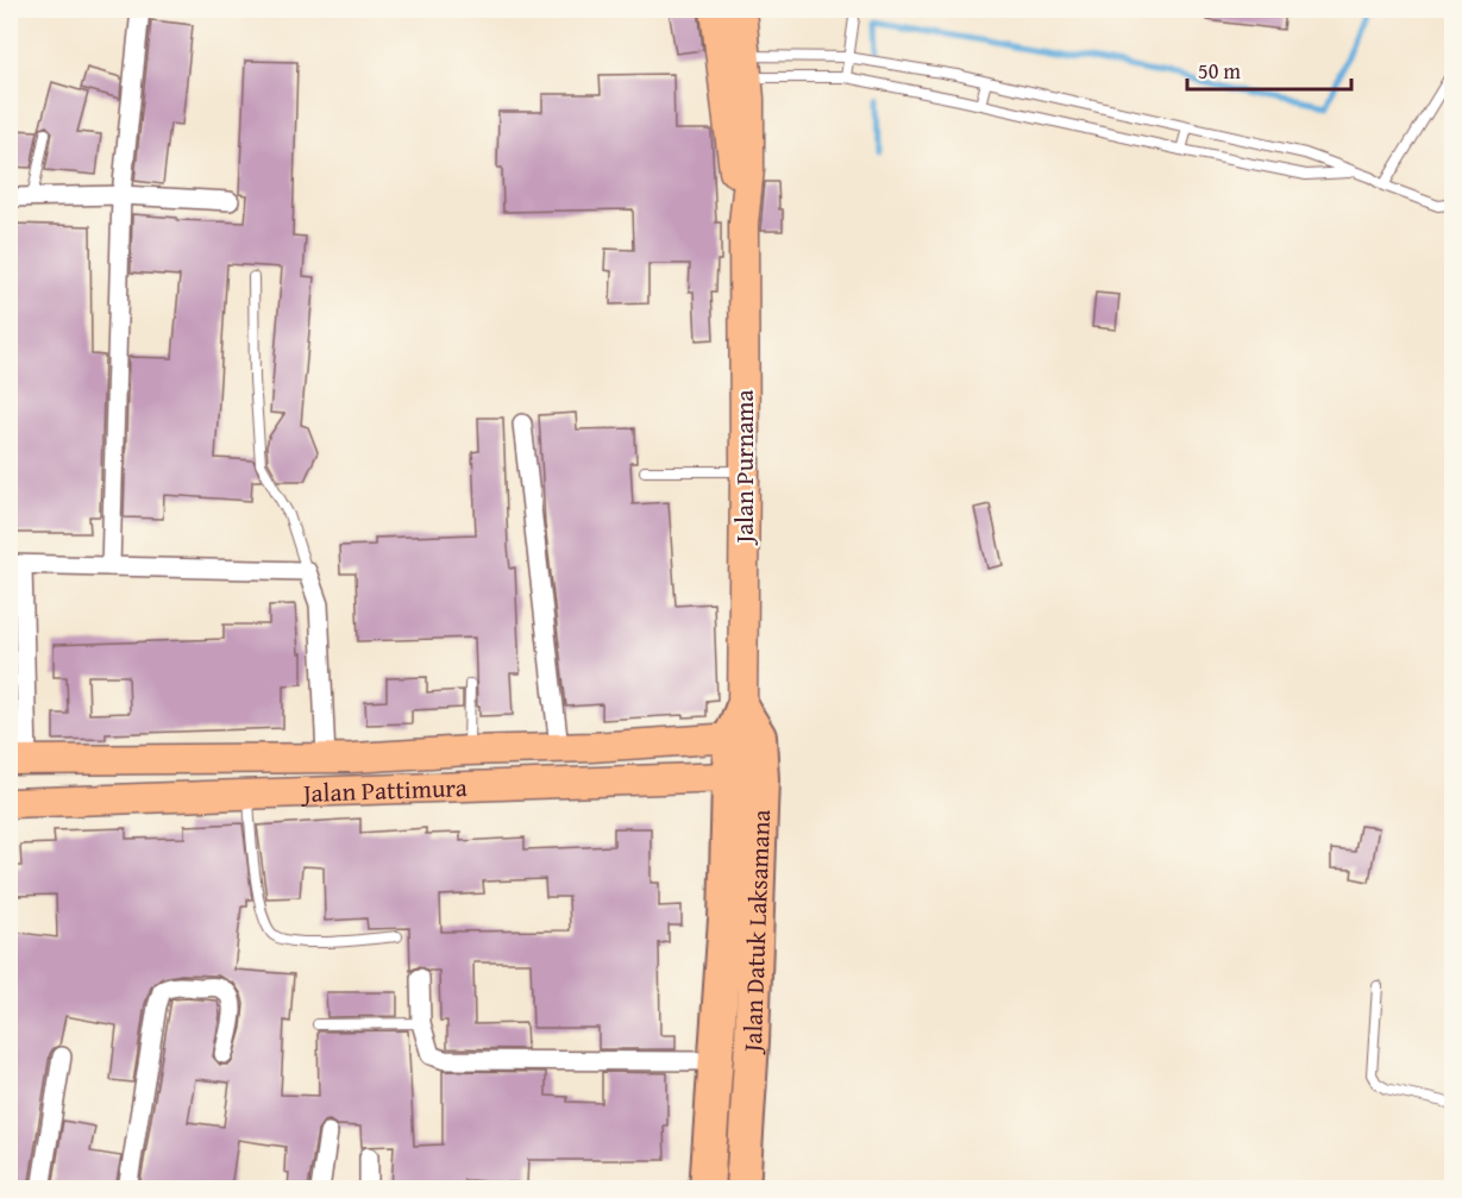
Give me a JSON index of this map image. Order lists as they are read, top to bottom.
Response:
{
  "streets": {
    "highway": ["Jalan Datuk Laksamana"],
    "main road": ["Jalan Purnama", "Jalan Pattimura"]
  },
  "crossings": [
    ["Jalan Purnama", "Jalan Pattimura"],
    ["Jalan Purnama", "Jalan Datuk Laksamana"],
    ["Jalan Pattimura", "Jalan Datuk Laksamana"]
  ],
  "scale_bar": "50 m"
}
